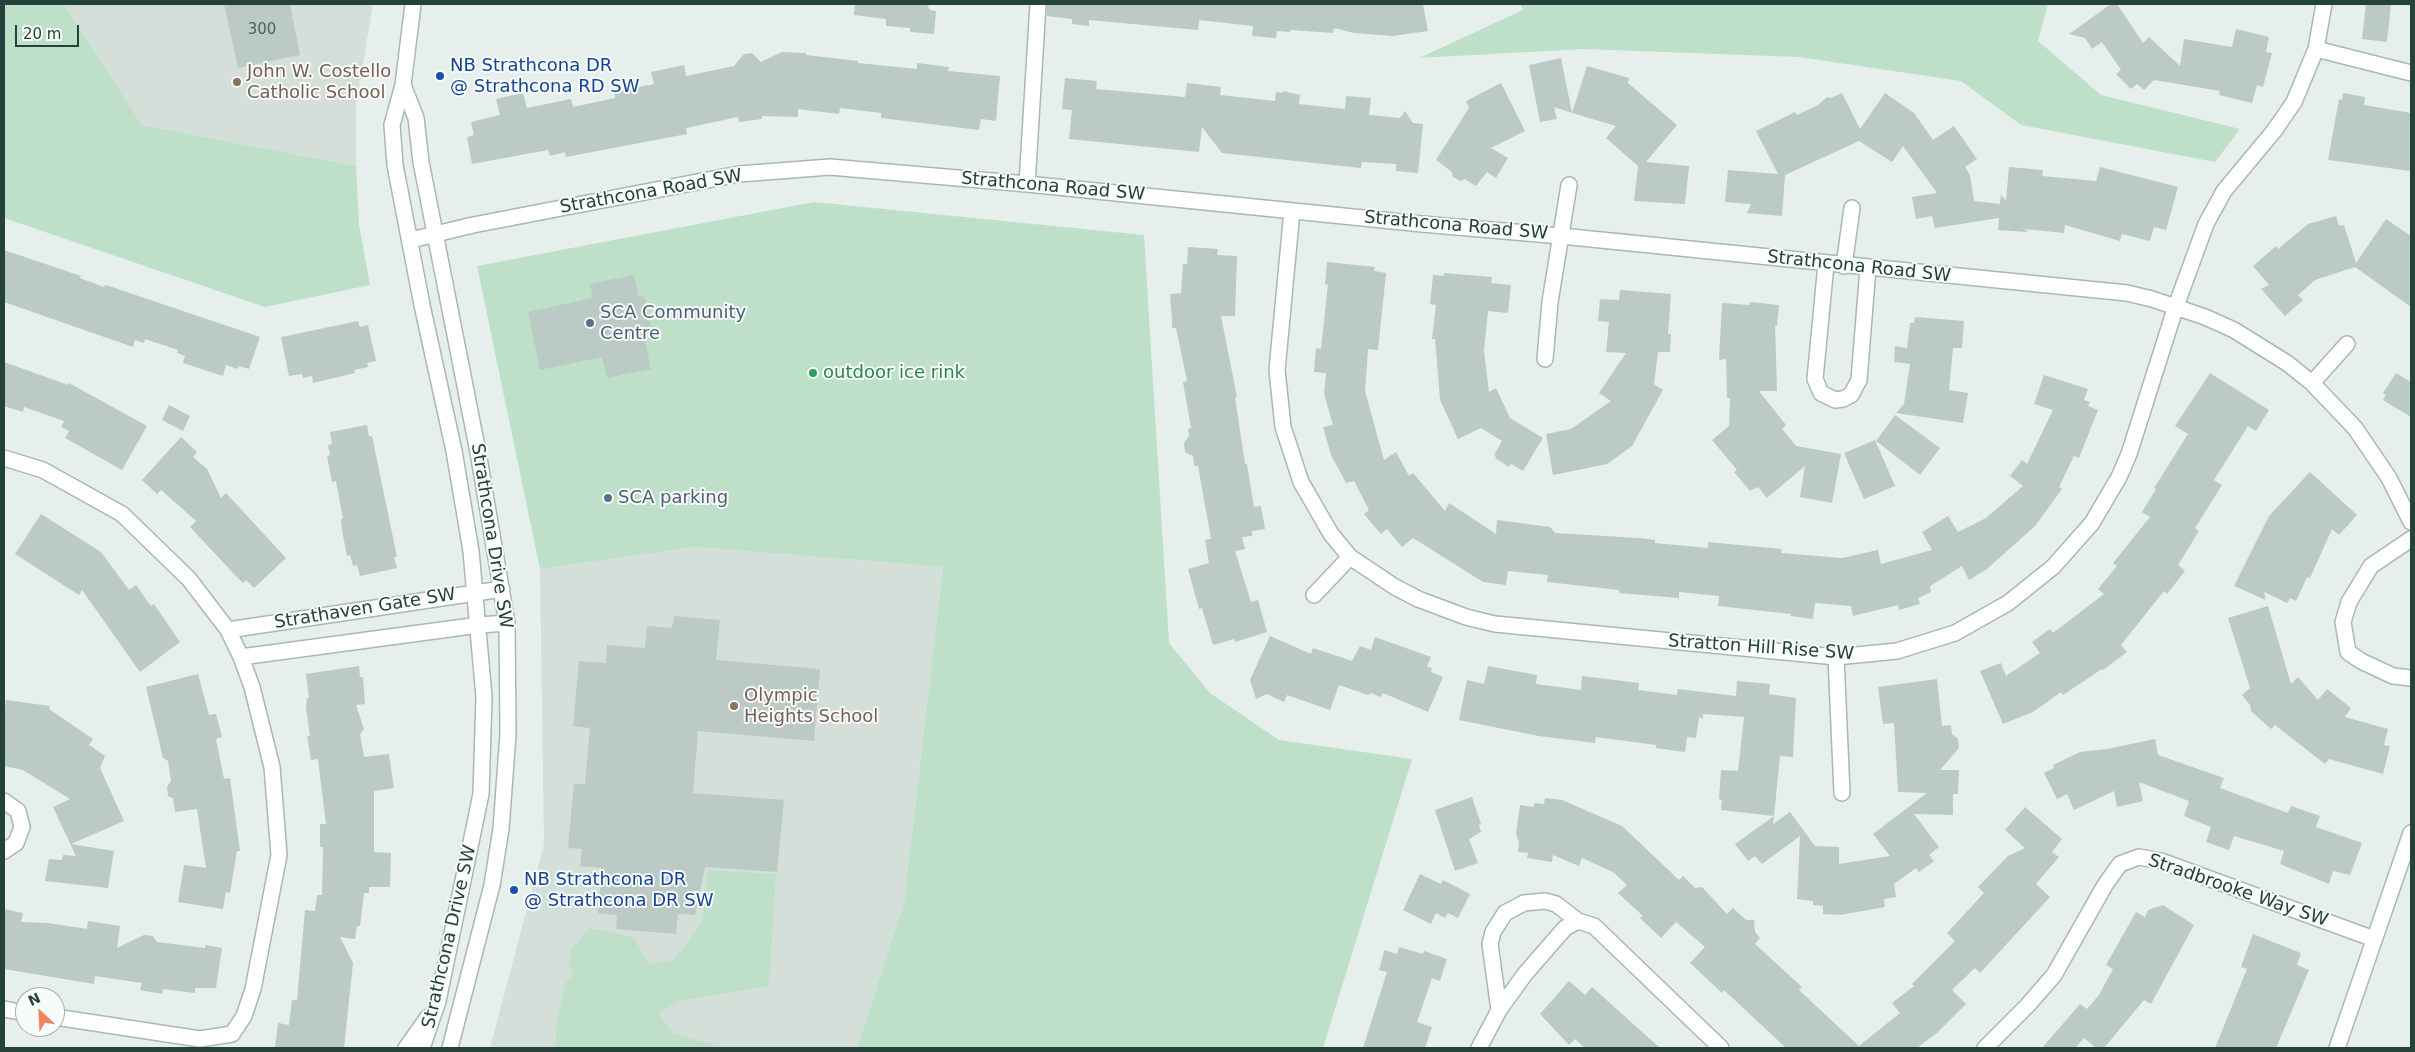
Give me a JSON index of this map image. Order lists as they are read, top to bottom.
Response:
{
  "streets": {
    "street": [
      "Strathcona Road SW",
      "Strathcona Drive SW",
      "Strathaven Gate SW",
      "Stratton Hill Rise SW",
      "Stradbrooke Way SW"
    ]
  },
  "crossings": [
    ["Strathcona Road SW", "Strathcona Drive SW"],
    ["Strathcona Road SW", "Stratton Hill Rise SW"],
    ["Strathcona Drive SW", "Strathaven Gate SW"]
  ],
  "places": [
    "NB Strathcona DR @ Strathcona RD SW",
    "John W. Costello Catholic School",
    "SCA Community Centre",
    "outdoor ice rink",
    "SCA parking",
    "Olympic Heights School",
    "NB Strathcona DR @ Strathcona DR SW"
  ],
  "house_numbers": ["300"],
  "scale_bar": "20 m",
  "north": "top left"
}
